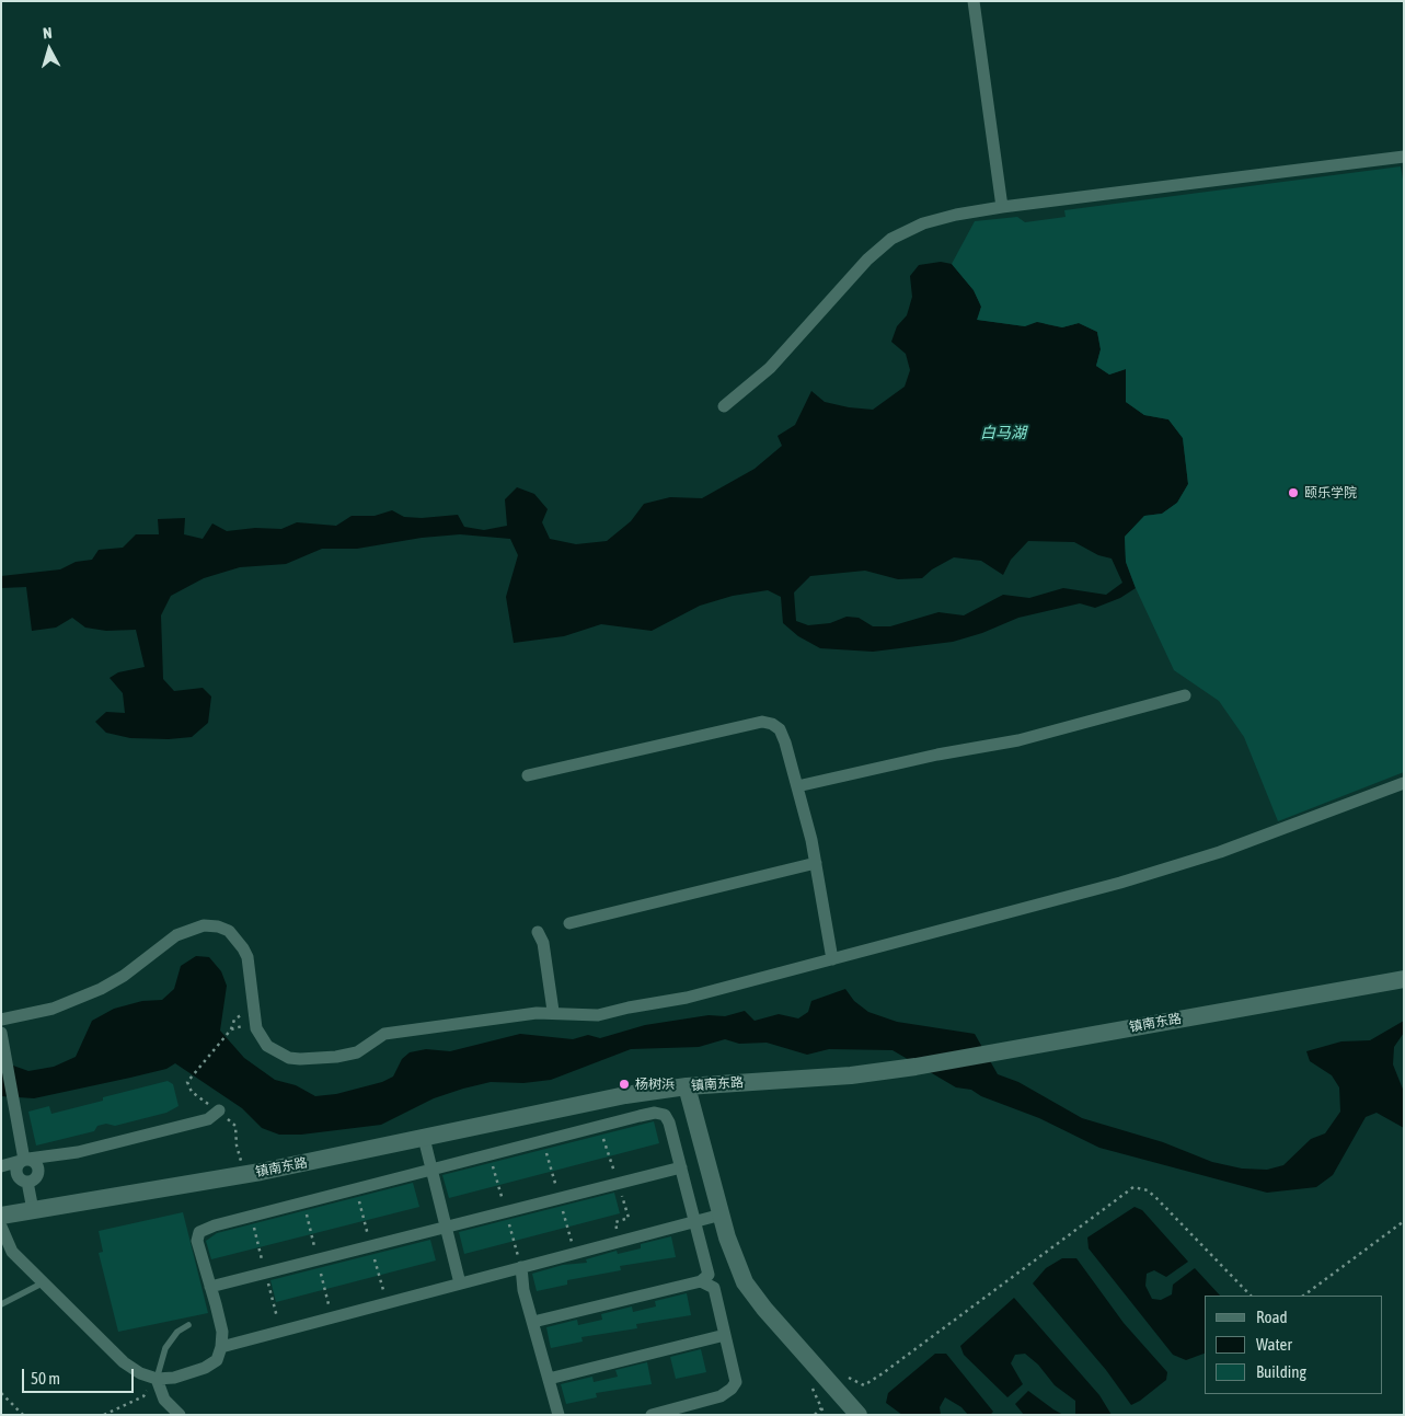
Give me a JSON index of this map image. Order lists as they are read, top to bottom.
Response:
{
  "streets": {
    "street": ["镇南东路"]
  },
  "water": ["白马湖"],
  "places": ["颐乐学院", "杨树浜"],
  "legend": ["Road", "Water", "Building"],
  "scale_bar": "50 m",
  "north": "top"
}
